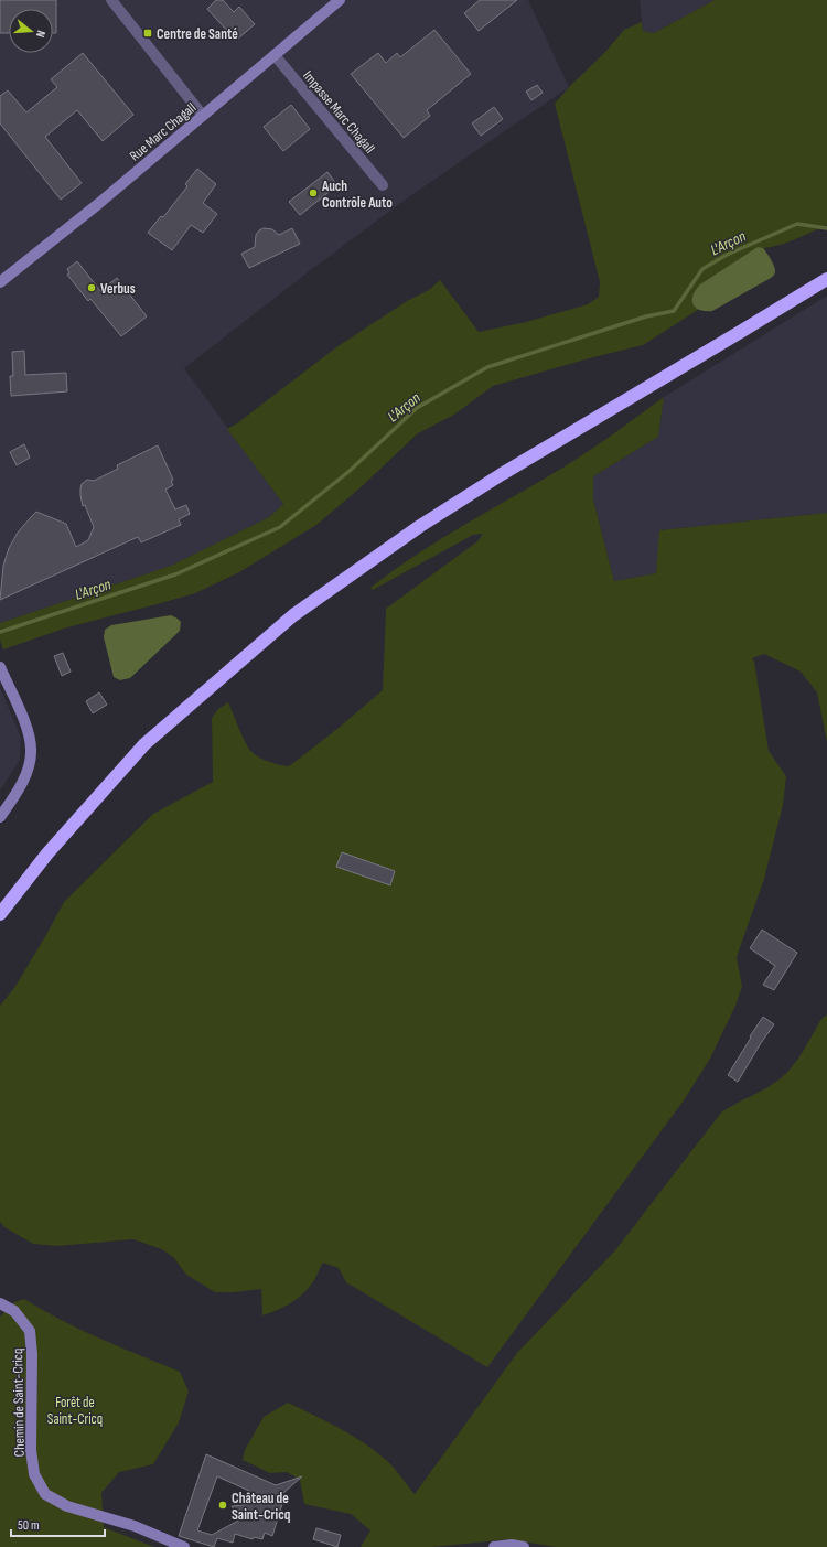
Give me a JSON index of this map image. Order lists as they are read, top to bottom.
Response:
{
  "streets": {
    "street": ["Impasse Marc Chagall", "Rue Marc Chagall", "Chemin de Saint-Cricq"]
  },
  "crossings": [
    ["Impasse Marc Chagall", "Rue Marc Chagall"]
  ],
  "water": ["L'Arçon"],
  "parks": ["Forêt de Saint-Cricq"],
  "places": {
    "transit": ["Centre de Santé"],
    "other": ["Auch Contrôle Auto", "Verbus", "Château de Saint-Cricq"]
  },
  "scale_bar": "50 m",
  "north": "right"
}
